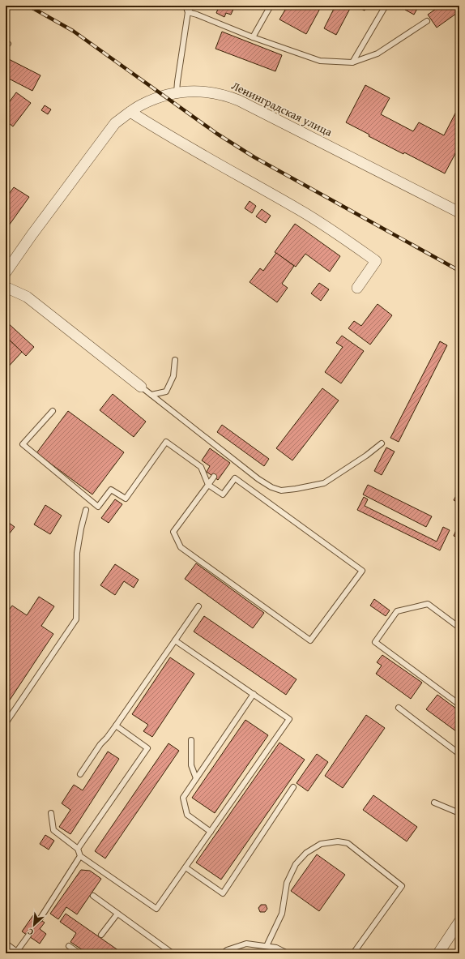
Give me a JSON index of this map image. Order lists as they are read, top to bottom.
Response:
{
  "streets": {
    "street": ["Ленинградская улица"]
  },
  "north": "bottom left"
}
